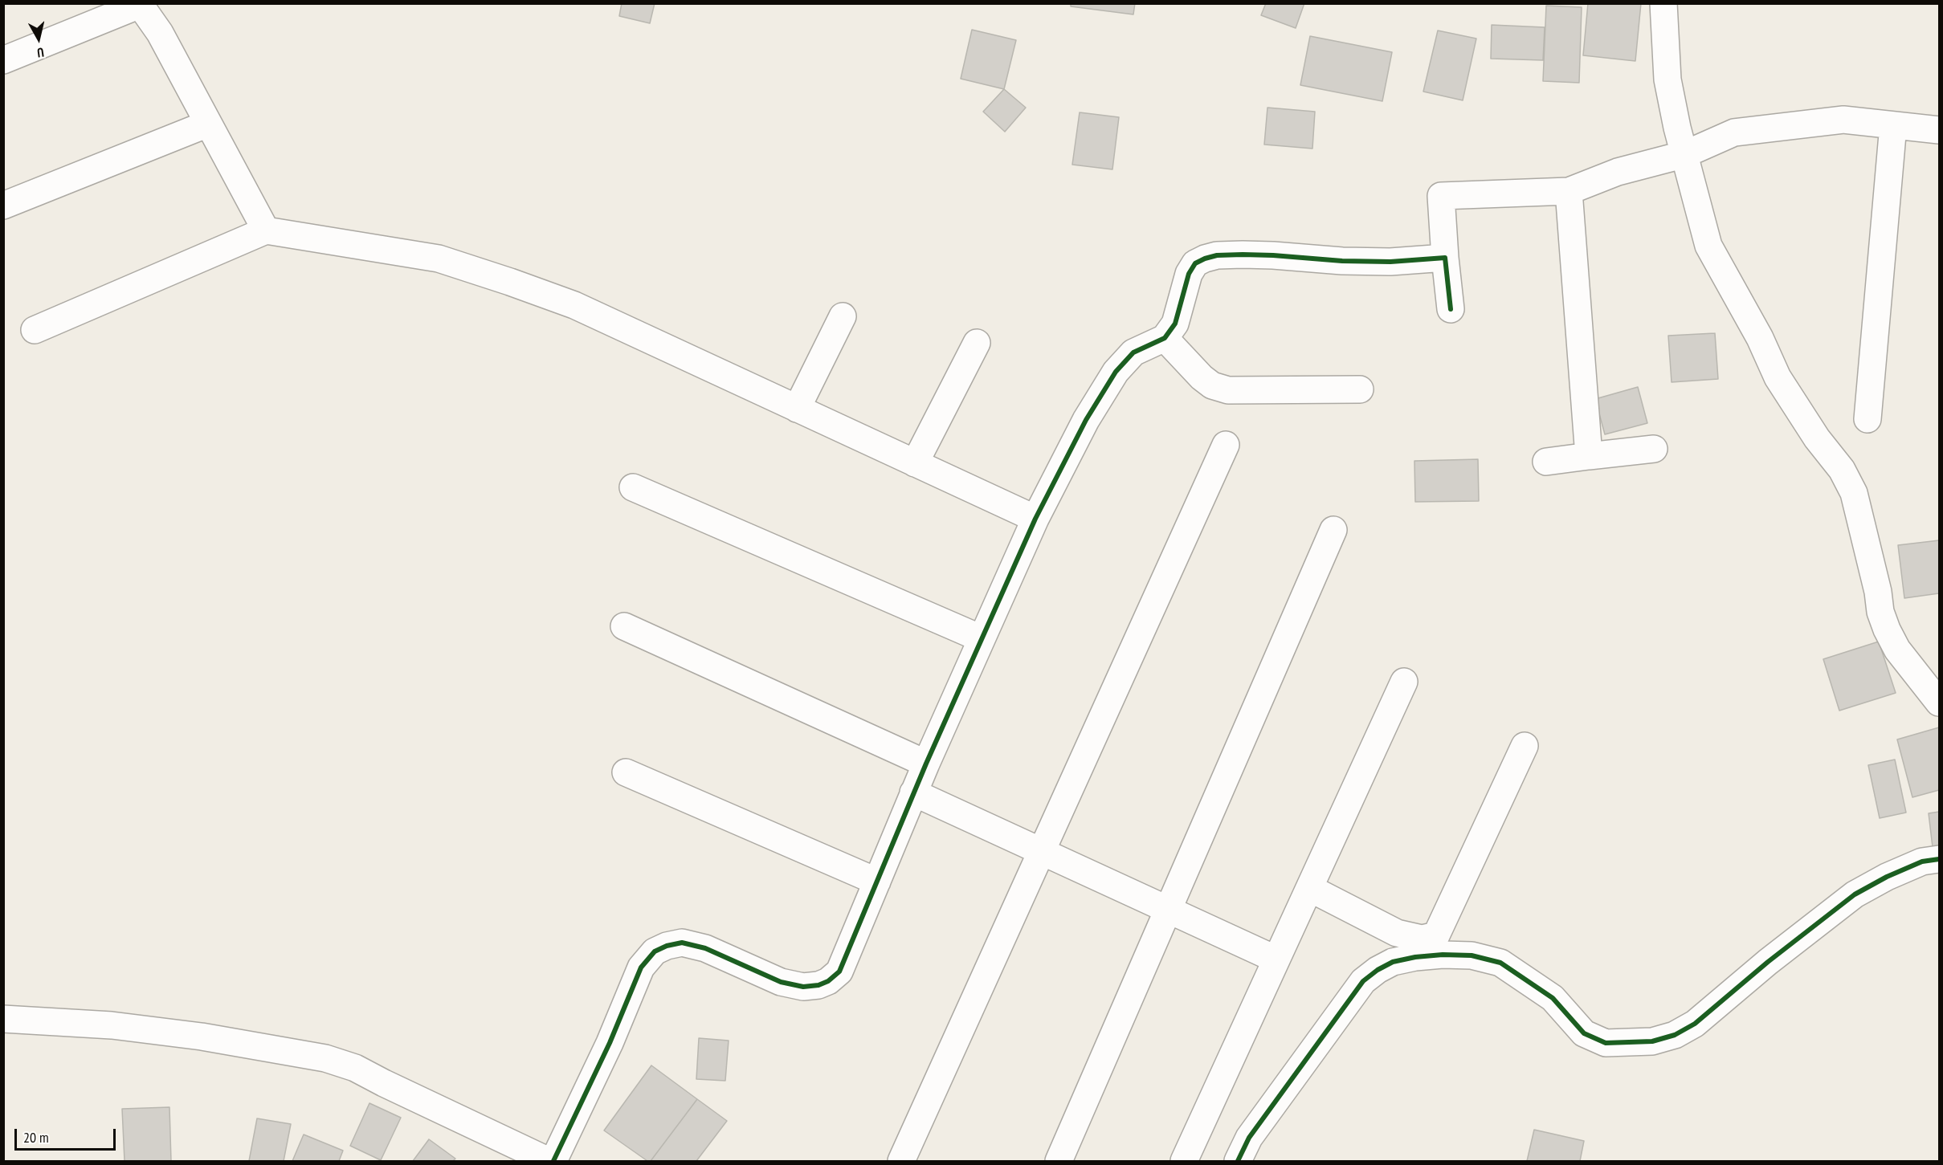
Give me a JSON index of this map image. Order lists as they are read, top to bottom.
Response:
{
  "scale_bar": "20 m",
  "north": "bottom"
}
